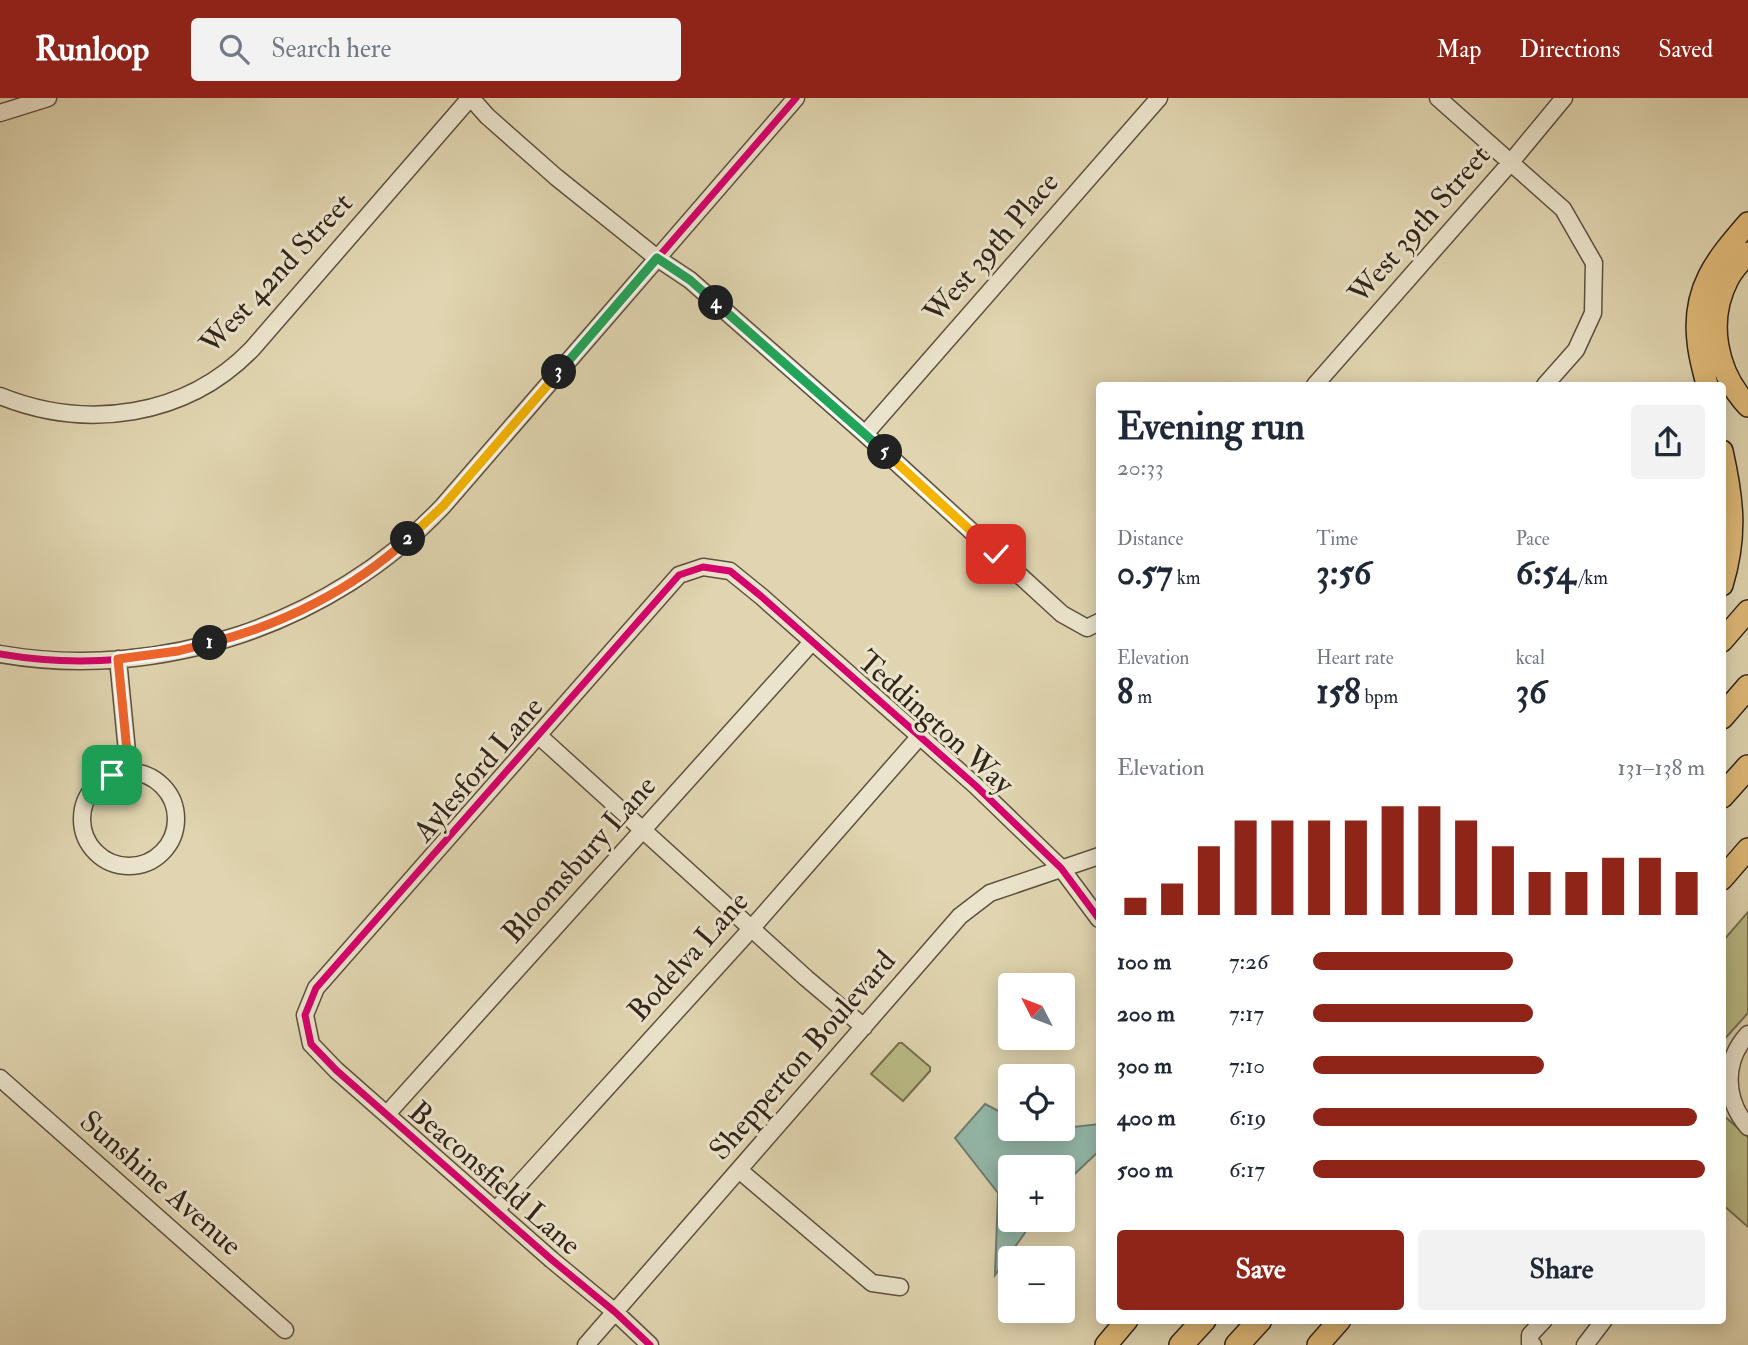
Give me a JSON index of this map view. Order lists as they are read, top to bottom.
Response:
{
  "streets": {
    "street": [
      "West 39th Street",
      "West 39th Place",
      "West 42nd Street",
      "Teddington Way",
      "Aylesford Lane",
      "Bloomsbury Lane",
      "Bodelva Lane",
      "Shepperton Boulevard",
      "Beaconsfield Lane",
      "Sunshine Avenue"
    ]
  },
  "crossings": [
    ["Teddington Way", "Aylesford Lane"],
    ["Teddington Way", "Bloomsbury Lane"],
    ["Teddington Way", "Bodelva Lane"],
    ["Teddington Way", "Shepperton Boulevard"],
    ["Aylesford Lane", "Beaconsfield Lane"],
    ["Bloomsbury Lane", "Beaconsfield Lane"],
    ["Bodelva Lane", "Beaconsfield Lane"],
    ["Shepperton Boulevard", "Beaconsfield Lane"]
  ],
  "north": "top left",
  "page": {
    "header": "Runloop",
    "search": "Search here",
    "nav": ["Map", "Directions", "Saved"],
    "pins": [
      "4",
      "3",
      "5",
      "2",
      "1"
    ],
    "heading": ["Evening run", "20:33"],
    "stats": [
      ["Distance", "0.57 km"],
      ["Time", "3:56"],
      ["Pace", "6:54 /km"],
      ["Elevation", "8 m"],
      ["Heart rate", "158 bpm"],
      ["kcal", "36"]
    ],
    "chart": ["Elevation", "131–138 m"],
    "list": [
      {
        "name": "100 m",
        "note": "7:26"
      },
      {
        "name": "200 m",
        "note": "7:17"
      },
      {
        "name": "300 m",
        "note": "7:10"
      },
      {
        "name": "400 m",
        "note": "6:19"
      },
      {
        "name": "500 m",
        "note": "6:17"
      }
    ],
    "map_buttons": ["+", "−"],
    "buttons": ["Save", "Share"]
  }
}
